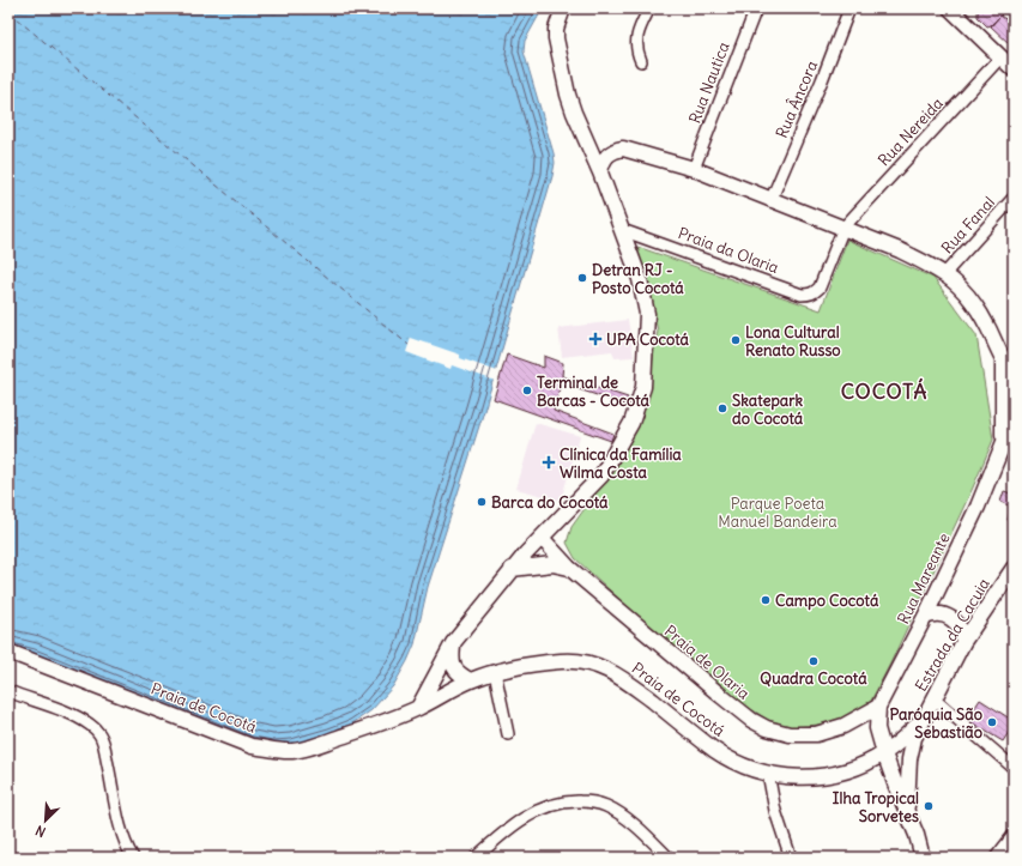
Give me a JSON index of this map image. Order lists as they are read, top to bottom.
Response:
{
  "streets": {
    "street": [
      "Rua Nautica",
      "Rua Âncora",
      "Rua Nereida",
      "Rua Fanal",
      "Praia da Olaria",
      "Rua Mareante",
      "Estrada da Cacuia",
      "Praia de Olaria",
      "Praia de Cocotá"
    ]
  },
  "crossings": [
    ["Rua Nereida", "Praia da Olaria"],
    ["Rua Mareante", "Estrada da Cacuia"],
    ["Rua Mareante", "Praia de Olaria"],
    ["Rua Mareante", "Praia de Cocotá"],
    ["Estrada da Cacuia", "Praia de Cocotá"]
  ],
  "districts": ["COCOTÁ"],
  "parks": ["Parque Poeta Manuel Bandeira"],
  "places": {
    "other": [
      "Detran RJ - Posto Cocotá",
      "Lona Cultural Renato Russo",
      "Terminal de Barcas - Cocotá",
      "Skatepark do Cocotá",
      "Barca do Cocotá",
      "Campo Cocotá",
      "Quadra Cocotá",
      "Paróquia São Sebastião",
      "Ilha Tropical Sorvetes"
    ],
    "health": ["UPA Cocotá", "Clínica da Família Wilma Costa"]
  },
  "north": "bottom left"
}
